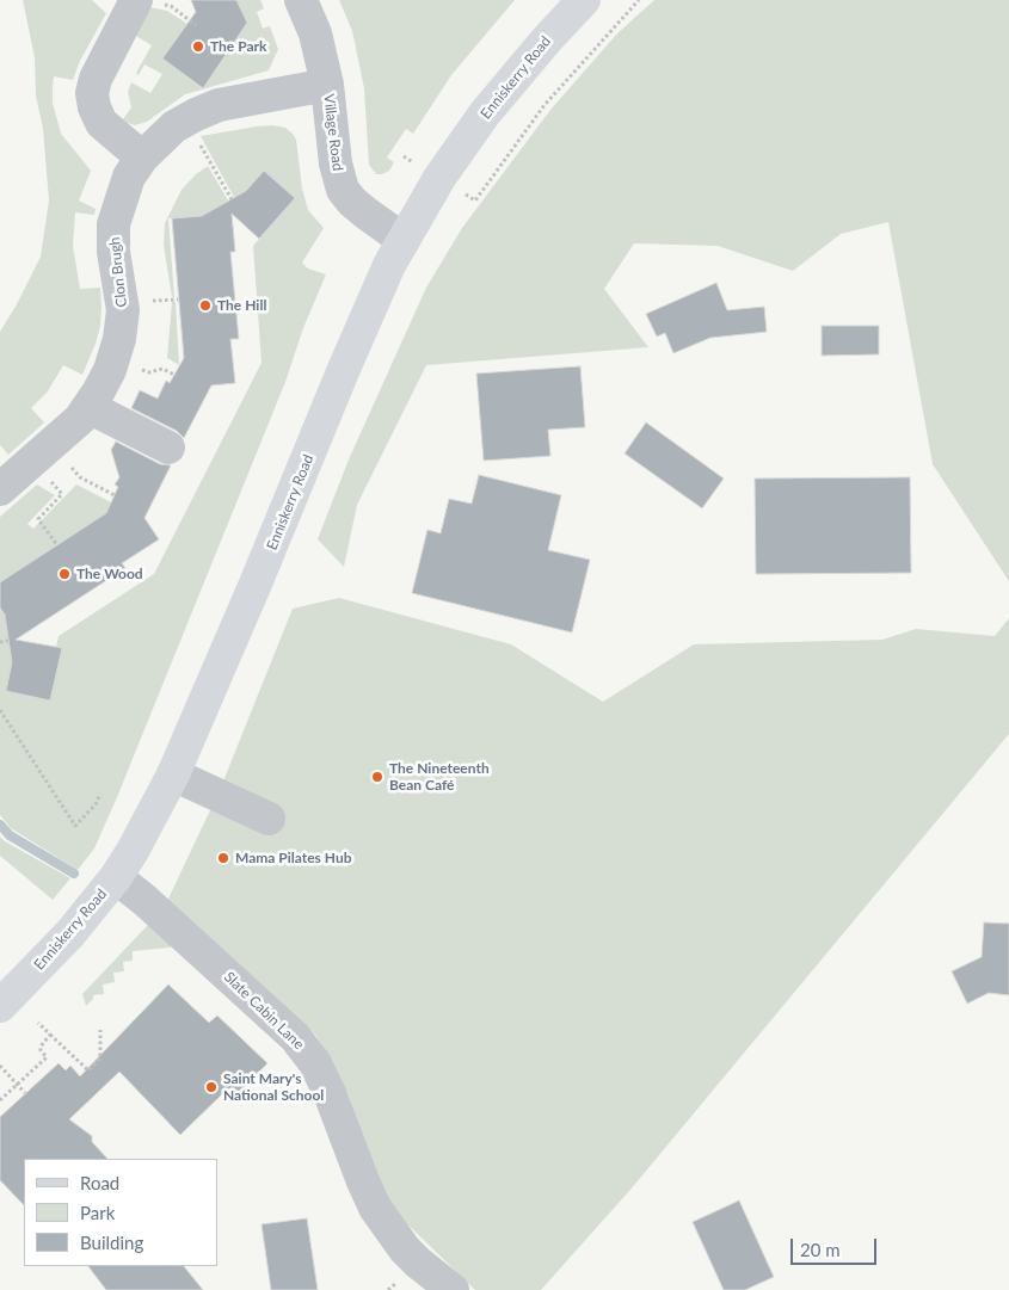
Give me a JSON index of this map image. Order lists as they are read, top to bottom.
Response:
{
  "streets": {
    "main road": ["Enniskerry Road"],
    "street": ["Village Road", "Clon Brugh", "Slate Cabin Lane"]
  },
  "crossings": [
    ["Enniskerry Road", "Village Road"],
    ["Enniskerry Road", "Slate Cabin Lane"],
    ["Village Road", "Clon Brugh"]
  ],
  "places": [
    "The Park",
    "The Hill",
    "The Wood",
    "The Nineteenth Bean Café",
    "Mama Pilates Hub",
    "Saint Mary's National School"
  ],
  "legend": ["Road", "Park", "Building"],
  "scale_bar": "20 m"
}
